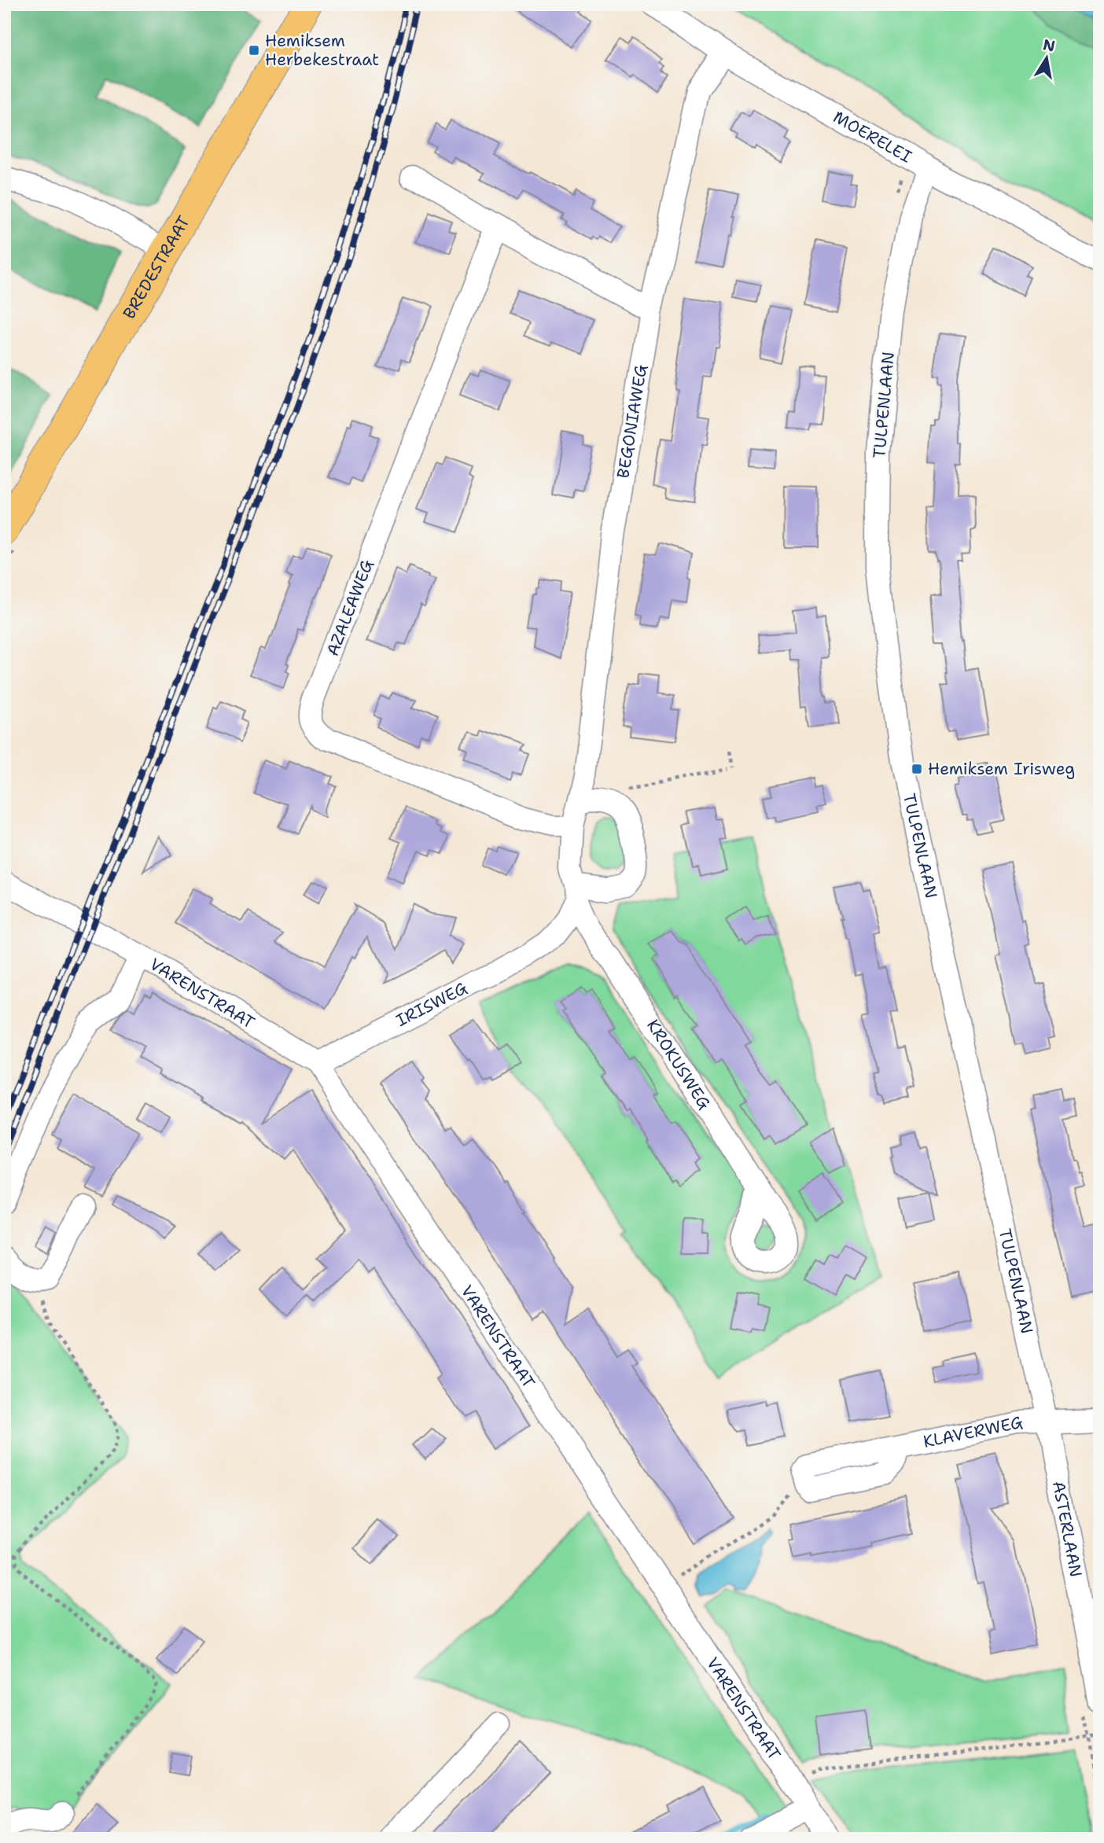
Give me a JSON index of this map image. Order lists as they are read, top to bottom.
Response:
{
  "streets": {
    "main road": ["BREDESTRAAT"],
    "street": [
      "MOERELEI",
      "TULPENLAAN",
      "BEGONIAWEG",
      "AZALEAWEG",
      "VARENSTRAAT",
      "IRISWEG",
      "KROKUSWEG",
      "KLAVERWEG",
      "ASTERLAAN"
    ]
  },
  "crossings": [
    ["MOERELEI", "TULPENLAAN"],
    ["MOERELEI", "BEGONIAWEG"],
    ["TULPENLAAN", "KLAVERWEG"],
    ["TULPENLAAN", "ASTERLAAN"],
    ["BEGONIAWEG", "AZALEAWEG"],
    ["BEGONIAWEG", "IRISWEG"],
    ["AZALEAWEG", "IRISWEG"],
    ["VARENSTRAAT", "IRISWEG"],
    ["IRISWEG", "KROKUSWEG"],
    ["KLAVERWEG", "ASTERLAAN"]
  ],
  "places": {
    "transit": ["Hemiksem Herbekestraat", "Hemiksem Irisweg"]
  },
  "north": "top"
}
